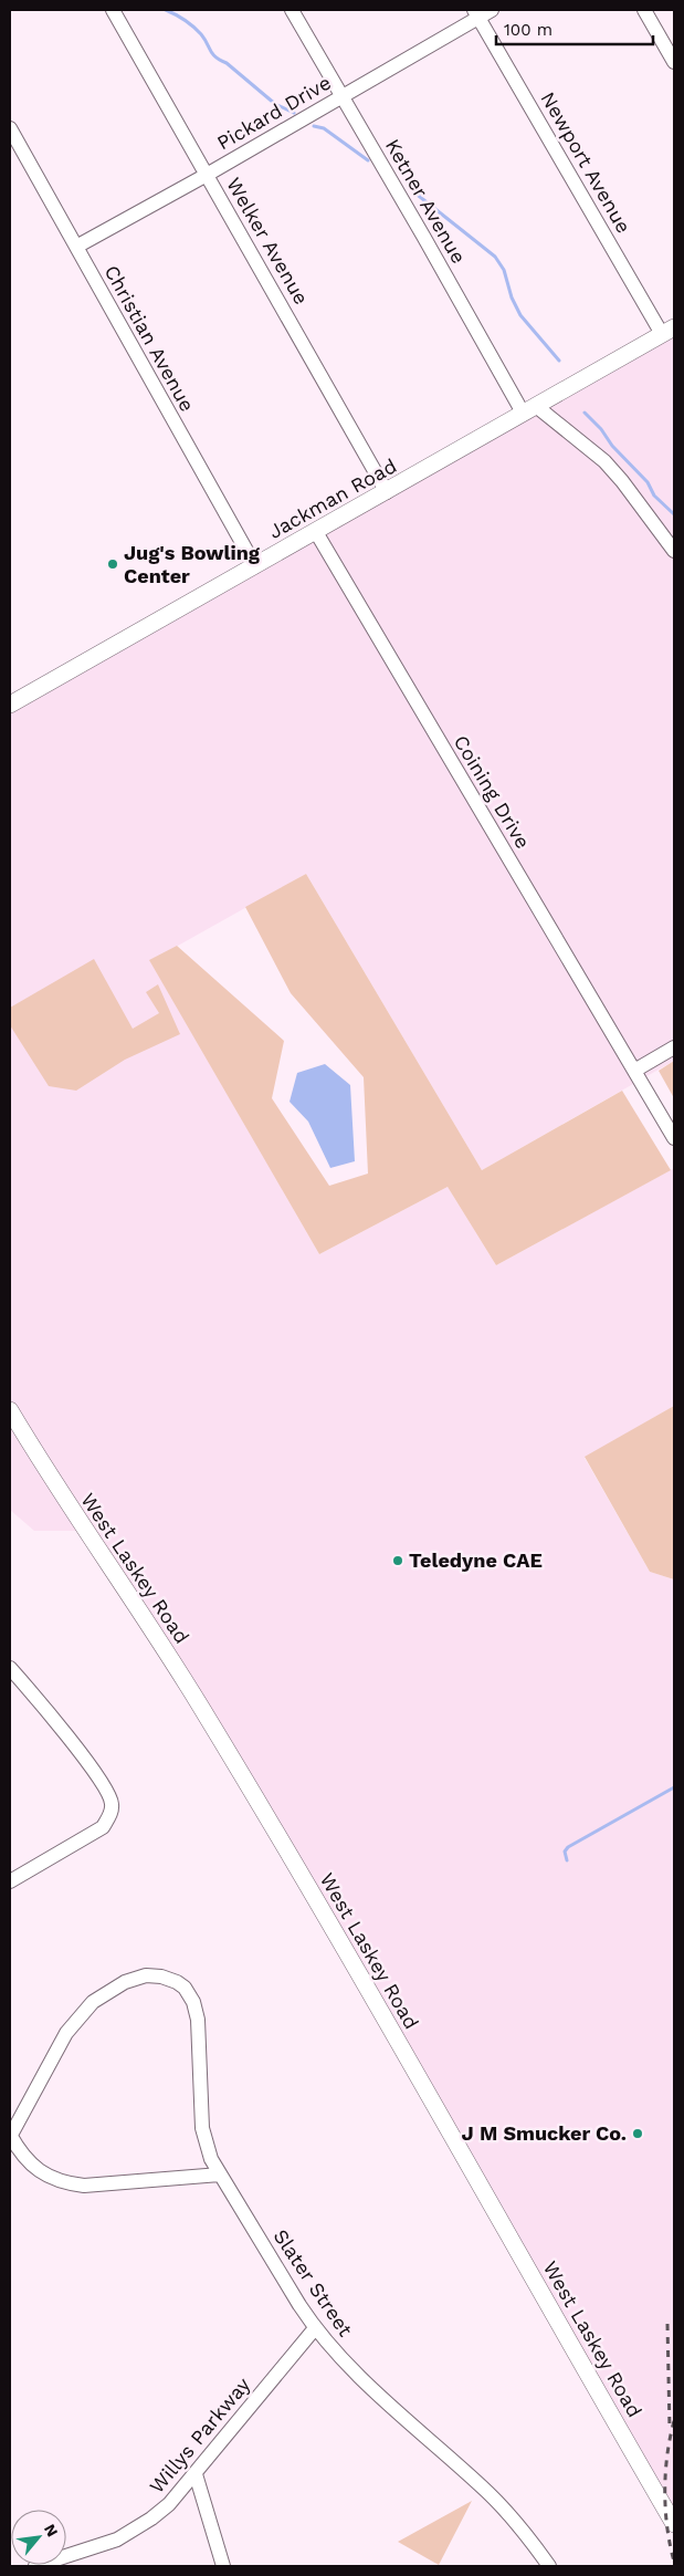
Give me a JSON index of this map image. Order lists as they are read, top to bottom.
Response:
{
  "streets": {
    "main road": ["Jackman Road", "West Laskey Road"],
    "street": [
      "Pickard Drive",
      "Newport Avenue",
      "Ketner Avenue",
      "Welker Avenue",
      "Christian Avenue",
      "Coining Drive",
      "Slater Street",
      "Willys Parkway"
    ]
  },
  "crossings": [
    ["Pickard Drive", "Newport Avenue"],
    ["Pickard Drive", "Ketner Avenue"],
    ["Pickard Drive", "Welker Avenue"],
    ["Pickard Drive", "Christian Avenue"],
    ["Newport Avenue", "Jackman Road"],
    ["Ketner Avenue", "Jackman Road"],
    ["Welker Avenue", "Jackman Road"],
    ["Christian Avenue", "Jackman Road"],
    ["Jackman Road", "Coining Drive"],
    ["Slater Street", "Willys Parkway"]
  ],
  "places": ["Jug's Bowling Center", "Teledyne CAE", "J M Smucker Co."],
  "scale_bar": "100 m",
  "north": "top right"
}
